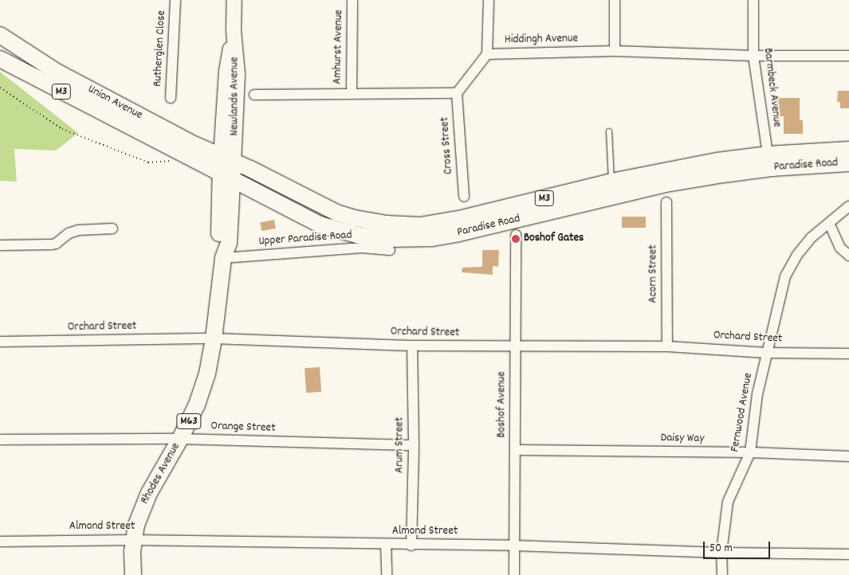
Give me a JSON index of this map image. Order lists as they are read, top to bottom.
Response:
{
  "streets": {
    "main road": [
      "M3",
      "Newlands Avenue",
      "Union Avenue",
      "Paradise Road",
      "M63",
      "Rhodes Avenue"
    ],
    "street": [
      "Hiddingh Avenue",
      "Amhurst Avenue",
      "Rutherglen Close",
      "Barmbeck Avenue",
      "Cross Street",
      "Upper Paradise Road",
      "Acorn Street",
      "Orchard Street",
      "Boshof Avenue",
      "Fernwood Avenue",
      "Orange Street",
      "Daisy Way",
      "Arum Street",
      "Almond Street"
    ]
  },
  "crossings": [
    ["Hiddingh Avenue", "Barmbeck Avenue"],
    ["Barmbeck Avenue", "Paradise Road"],
    ["Newlands Avenue", "Union Avenue"],
    ["Newlands Avenue", "Paradise Road"],
    ["Newlands Avenue", "Rhodes Avenue"],
    ["Union Avenue", "Paradise Road"],
    ["Union Avenue", "Rhodes Avenue"],
    ["Paradise Road", "Rhodes Avenue"],
    ["Upper Paradise Road", "Rhodes Avenue"],
    ["Acorn Street", "Orchard Street"],
    ["Orchard Street", "Boshof Avenue"],
    ["Orchard Street", "Fernwood Avenue"],
    ["Orchard Street", "Arum Street"],
    ["Orchard Street", "Rhodes Avenue"],
    ["Boshof Avenue", "Daisy Way"],
    ["Boshof Avenue", "Almond Street"],
    ["Fernwood Avenue", "Daisy Way"],
    ["Fernwood Avenue", "Almond Street"],
    ["Orange Street", "Arum Street"],
    ["Orange Street", "Rhodes Avenue"],
    ["Arum Street", "Almond Street"],
    ["Rhodes Avenue", "Almond Street"]
  ],
  "places": ["Boshof Gates"],
  "scale_bar": "50 m"
}
